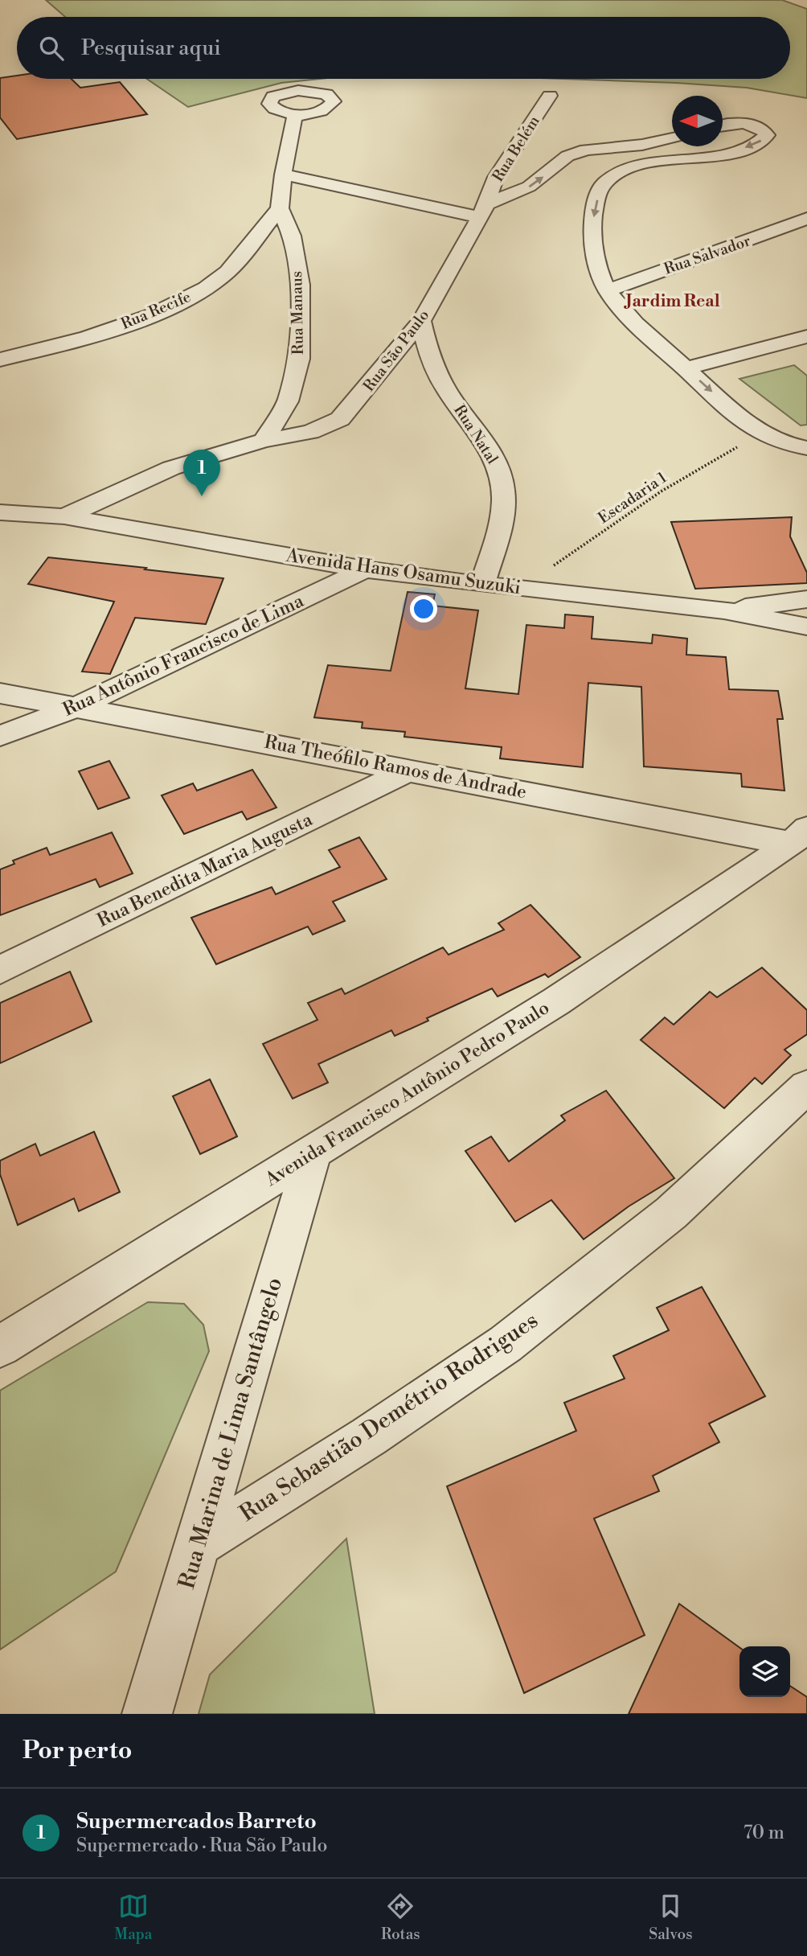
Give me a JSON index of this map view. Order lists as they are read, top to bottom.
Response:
{
  "streets": {
    "street": [
      "Rua Belém",
      "Rua Salvador",
      "Rua Recife",
      "Rua Manaus",
      "Rua São Paulo",
      "Rua Natal",
      "Avenida Hans Osamu Suzuki",
      "Rua Antônio Francisco de Lima",
      "Rua Theófilo Ramos de Andrade",
      "Rua Benedita Maria Augusta",
      "Avenida Francisco Antônio Pedro Paulo",
      "Rua Sebastião Demétrio Rodrigues",
      "Rua Marina de Lima Santângelo"
    ],
    "path": ["Escadaria 1"]
  },
  "crossings": [
    ["Rua Belém", "Rua São Paulo"],
    ["Rua Recife", "Rua Manaus"],
    ["Rua Manaus", "Rua São Paulo"],
    ["Rua São Paulo", "Rua Natal"],
    ["Rua São Paulo", "Avenida Hans Osamu Suzuki"],
    ["Rua Natal", "Avenida Hans Osamu Suzuki"],
    ["Escadaria 1", "Avenida Hans Osamu Suzuki"],
    ["Avenida Hans Osamu Suzuki", "Rua Antônio Francisco de Lima"],
    ["Rua Antônio Francisco de Lima", "Rua Theófilo Ramos de Andrade"],
    ["Rua Theófilo Ramos de Andrade", "Rua Benedita Maria Augusta"],
    ["Rua Theófilo Ramos de Andrade", "Avenida Francisco Antônio Pedro Paulo"],
    ["Avenida Francisco Antônio Pedro Paulo", "Rua Marina de Lima Santângelo"],
    ["Rua Sebastião Demétrio Rodrigues", "Rua Marina de Lima Santângelo"]
  ],
  "districts": ["Jardim Real"],
  "north": "left",
  "page": {
    "search": "Pesquisar aqui",
    "pins": "1",
    "heading": "Por perto",
    "list": [
      {
        "mark": "1",
        "name": "Supermercados Barreto",
        "note": "Supermercado · Rua São Paulo",
        "value": "70 m"
      }
    ],
    "nav": ["Mapa", "Rotas", "Salvos"]
  }
}
